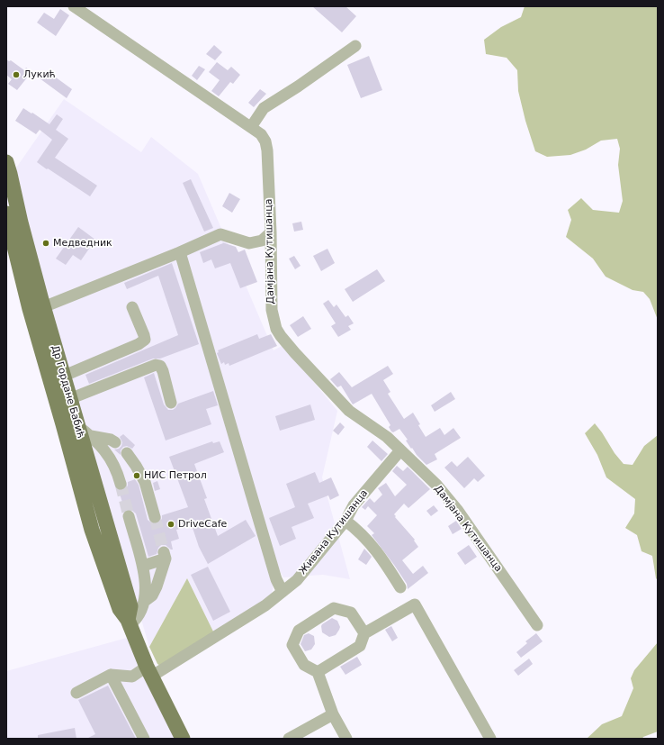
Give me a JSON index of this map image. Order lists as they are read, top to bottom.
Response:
{
  "streets": {
    "main road": ["Др Гордане Бабић"],
    "street": ["Дамјана Кутишанца", "Живана Кутишанца"]
  },
  "crossings": [
    ["Дамјана Кутишанца", "Живана Кутишанца"],
    ["Др Гордане Бабић", "Живана Кутишанца"]
  ],
  "places": [
    "Лукић",
    "Медведник",
    "НИС Петрол",
    "DriveCafe"
  ]
}
